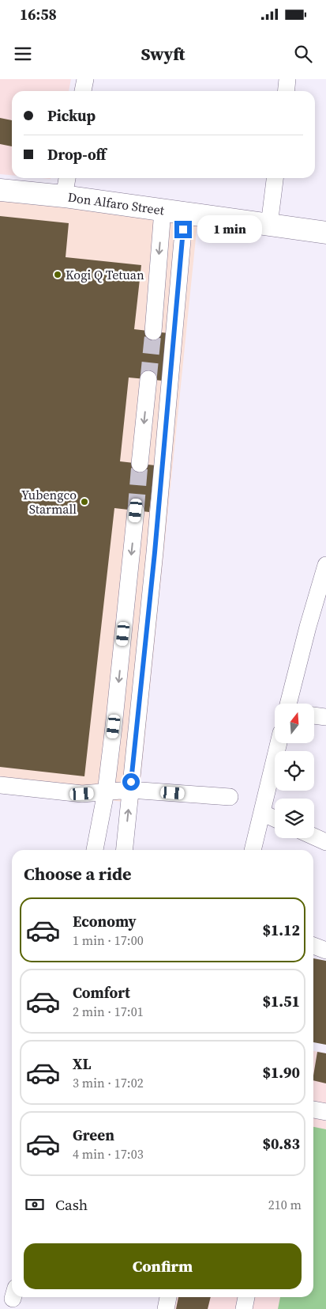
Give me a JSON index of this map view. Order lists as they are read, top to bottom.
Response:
{
  "streets": {
    "main road": ["Don Alfaro Street"]
  },
  "places": ["Kogi Q Tetuan", "Yubengco Starmall"],
  "north": "top",
  "page": {
    "status": "16:58",
    "header": "Swyft",
    "banner": ["Pickup", "Drop-off"],
    "bubble": "1 min",
    "heading": "Choose a ride",
    "list": [
      {
        "name": "Economy",
        "note": "1 min · 17:00",
        "value": "$1.12"
      },
      {
        "name": "Comfort",
        "note": "2 min · 17:01",
        "value": "$1.51"
      },
      {
        "name": "XL",
        "note": "3 min · 17:02",
        "value": "$1.90"
      },
      {
        "name": "Green",
        "note": "4 min · 17:03",
        "value": "$0.83"
      }
    ],
    "pay": ["Cash", "210 m"],
    "buttons": "Confirm"
  }
}
